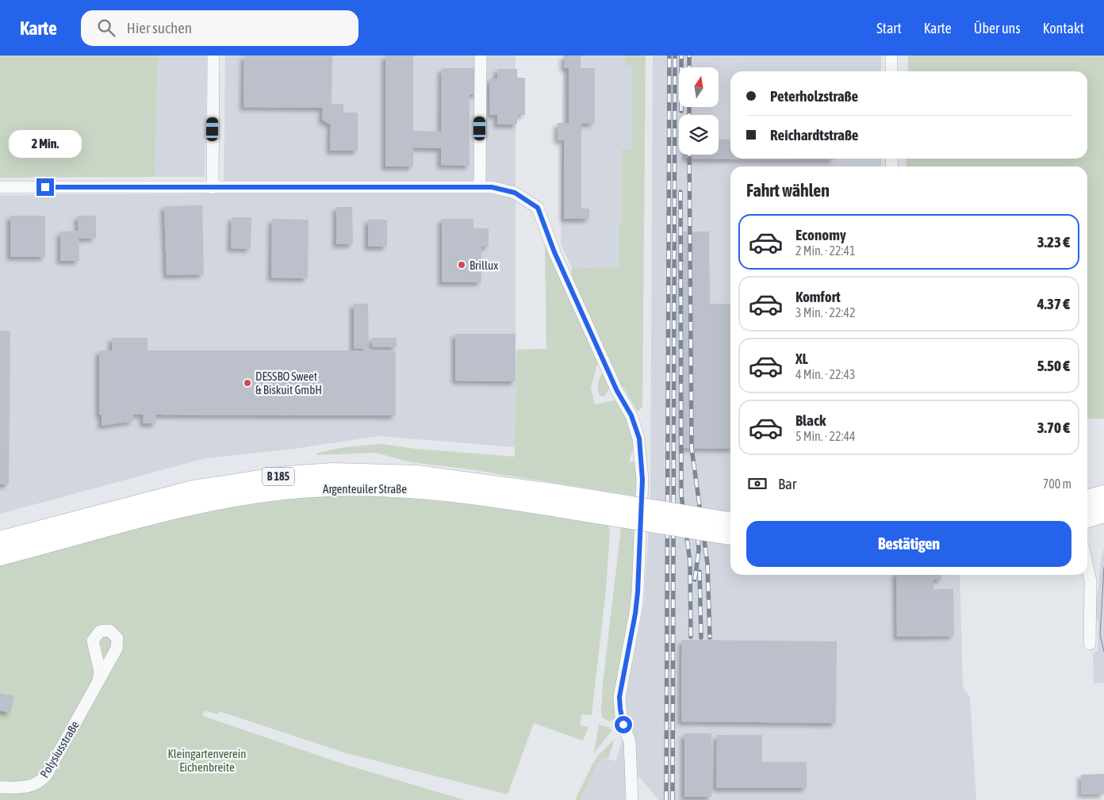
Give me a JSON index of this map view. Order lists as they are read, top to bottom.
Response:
{
  "streets": {
    "main road": ["B 185", "Argenteuiler Straße"],
    "street": ["Polysiusstraße"]
  },
  "parks": ["Kleingartenverein Eichenbreite"],
  "places": ["Brillux", "DESSBO Sweet & Biskuit GmbH"],
  "north": "top",
  "page": {
    "header": "Karte",
    "search": "Hier suchen",
    "nav": [
      "Start",
      "Karte",
      "Über uns",
      "Kontakt"
    ],
    "banner": ["Peterholzstraße", "Reichardtstraße"],
    "bubble": "2 Min.",
    "heading": "Fahrt wählen",
    "list": [
      {
        "name": "Economy",
        "note": "2 Min. · 22:41",
        "value": "3.23 €"
      },
      {
        "name": "Komfort",
        "note": "3 Min. · 22:42",
        "value": "4.37 €"
      },
      {
        "name": "XL",
        "note": "4 Min. · 22:43",
        "value": "5.50 €"
      },
      {
        "name": "Black",
        "note": "5 Min. · 22:44",
        "value": "3.70 €"
      }
    ],
    "pay": ["Bar", "700 m"],
    "buttons": "Bestätigen"
  }
}
